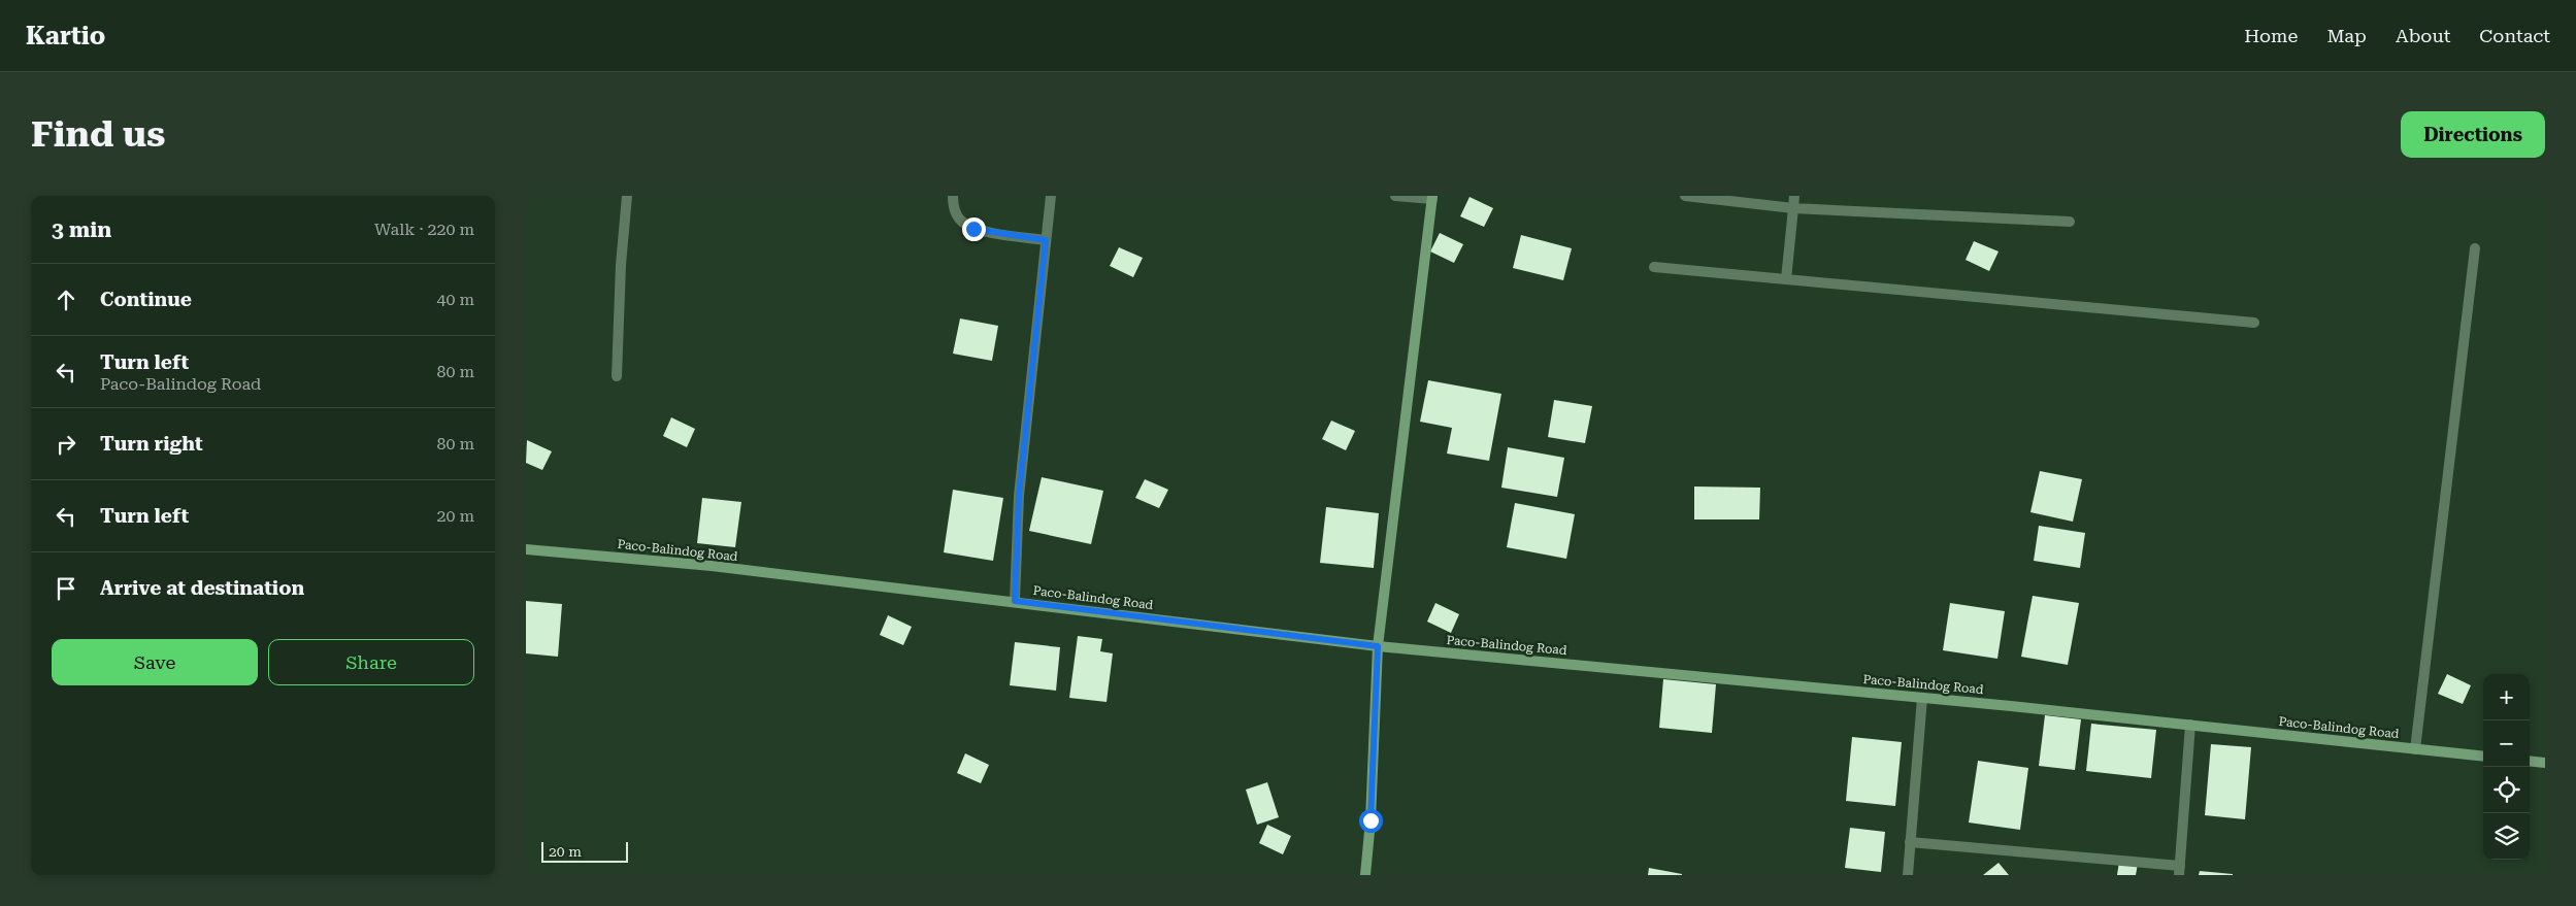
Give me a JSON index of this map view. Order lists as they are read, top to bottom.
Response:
{
  "streets": {
    "street": ["Paco-Balindog Road"]
  },
  "scale_bar": "20 m",
  "page": {
    "header": "Kartio",
    "nav": [
      "Home",
      "Map",
      "About",
      "Contact"
    ],
    "buttons": [
      "Directions",
      ["Save", "Share"]
    ],
    "title": "Find us",
    "heading": ["3 min", "Walk · 220 m"],
    "list": [
      ["Continue", "40 m"],
      ["Turn left", "Paco-Balindog Road", "80 m"],
      ["Turn right", "80 m"],
      ["Turn left", "20 m"],
      "Arrive at destination"
    ],
    "map_buttons": ["+", "−"],
    "scale": "20 m"
  }
}
